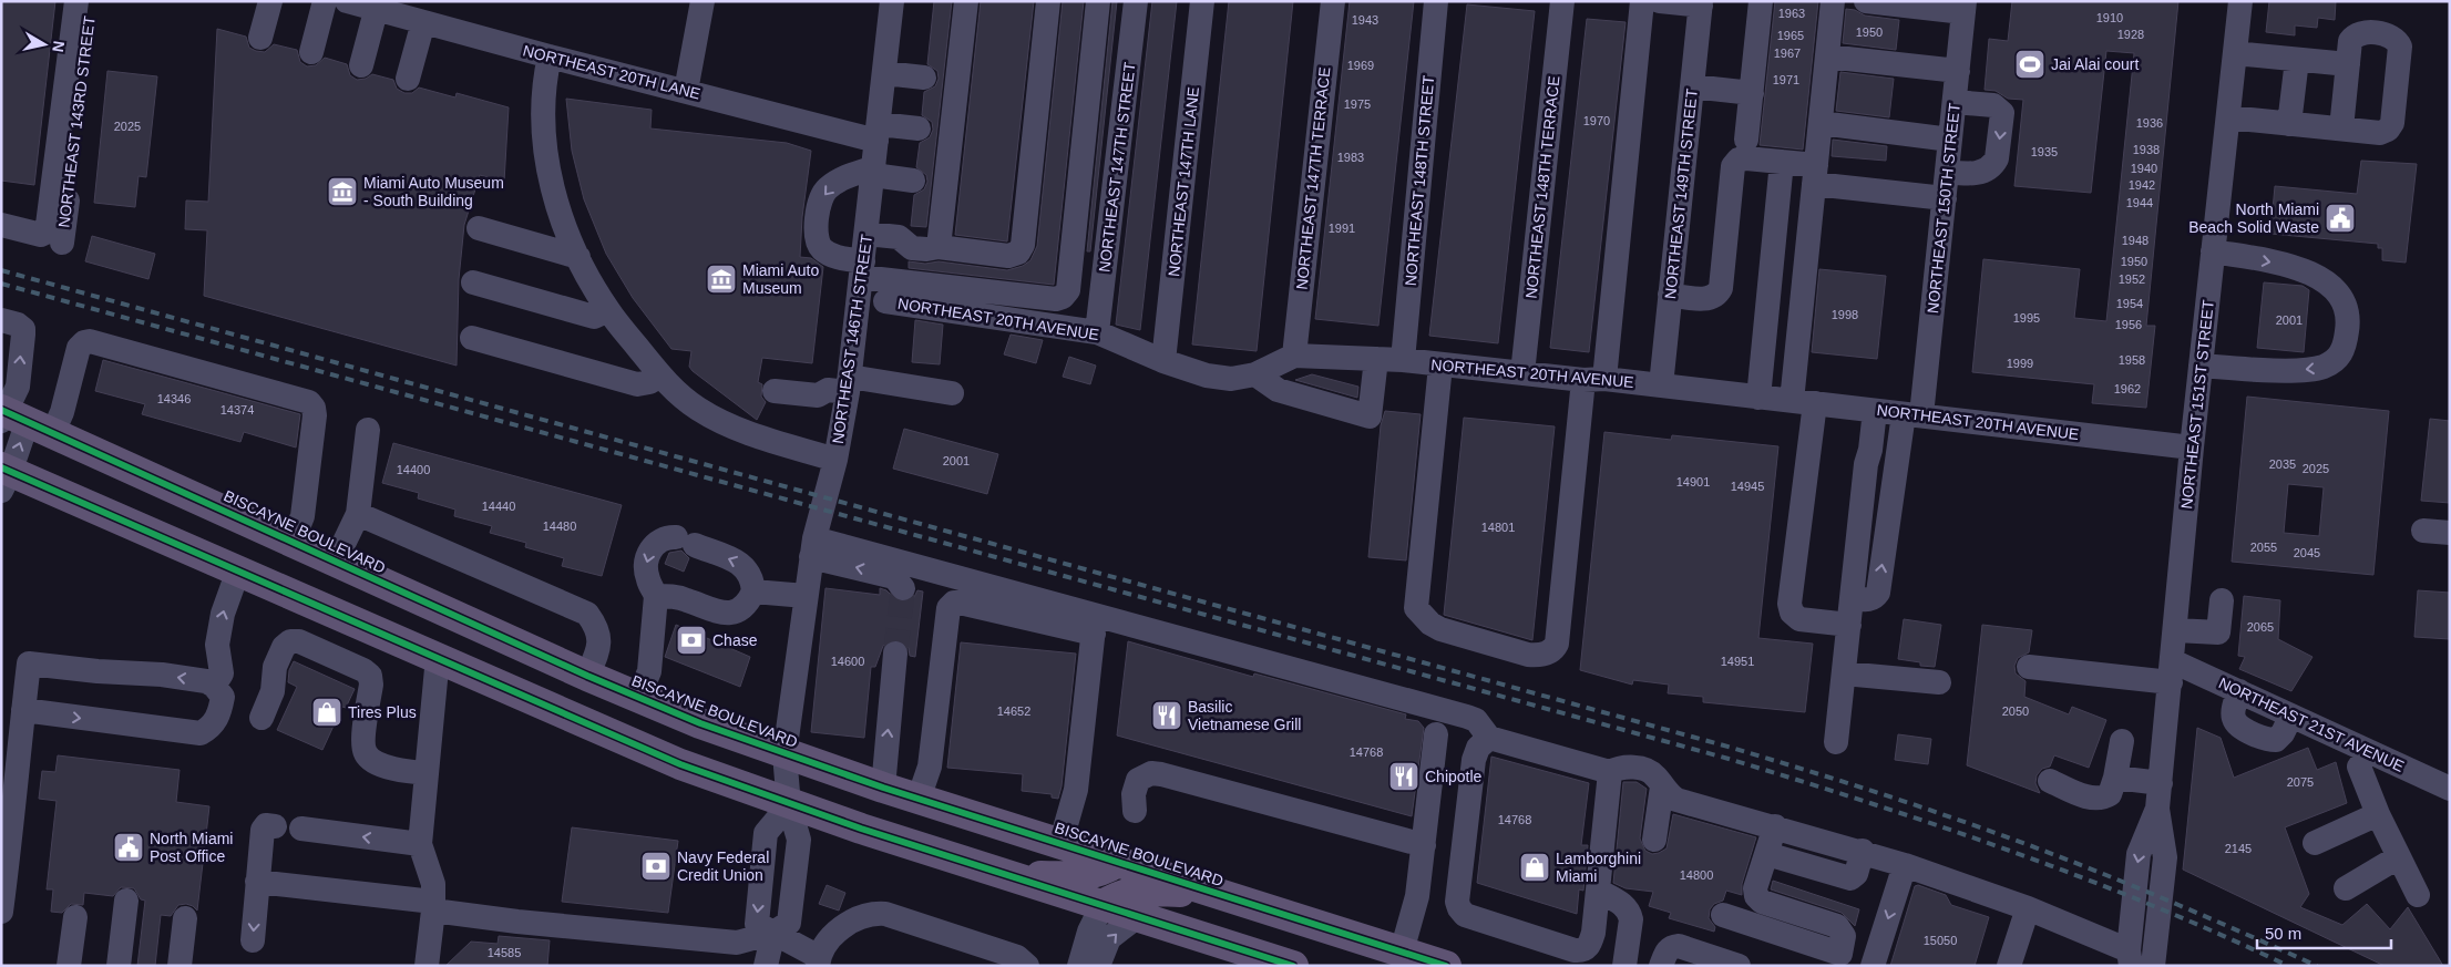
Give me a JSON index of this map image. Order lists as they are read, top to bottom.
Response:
{
  "streets": {
    "main road": ["BISCAYNE BOULEVARD"],
    "street": [
      "NORTHEAST 20TH LANE",
      "NORTHEAST 143RD STREET",
      "NORTHEAST 147TH STREET",
      "NORTHEAST 147TH TERRACE",
      "NORTHEAST 148TH STREET",
      "NORTHEAST 147TH LANE",
      "NORTHEAST 148TH TERRACE",
      "NORTHEAST 149TH STREET",
      "NORTHEAST 150TH STREET",
      "NORTHEAST 20TH AVENUE",
      "NORTHEAST 146TH STREET",
      "NORTHEAST 151ST STREET",
      "NORTHEAST 21ST AVENUE"
    ]
  },
  "crossings": [
    ["NORTHEAST 20TH LANE", "NORTHEAST 146TH STREET"],
    ["NORTHEAST 147TH STREET", "NORTHEAST 20TH AVENUE"],
    ["NORTHEAST 147TH TERRACE", "NORTHEAST 20TH AVENUE"],
    ["NORTHEAST 148TH STREET", "NORTHEAST 20TH AVENUE"],
    ["NORTHEAST 147TH LANE", "NORTHEAST 20TH AVENUE"],
    ["NORTHEAST 148TH TERRACE", "NORTHEAST 20TH AVENUE"],
    ["NORTHEAST 149TH STREET", "NORTHEAST 20TH AVENUE"],
    ["NORTHEAST 150TH STREET", "NORTHEAST 20TH AVENUE"],
    ["NORTHEAST 20TH AVENUE", "NORTHEAST 151ST STREET"],
    ["NORTHEAST 146TH STREET", "BISCAYNE BOULEVARD"],
    ["NORTHEAST 151ST STREET", "NORTHEAST 21ST AVENUE"]
  ],
  "places": {
    "sports": ["Jai Alai court"],
    "museum": ["Miami Auto Museum - South Building", "Miami Auto Museum"],
    "public building": ["North Miami Beach Solid Waste", "North Miami Post Office"],
    "bank": ["Chase", "Navy Federal Credit Union"],
    "shop": ["Tires Plus", "Lamborghini Miami"],
    "restaurant": ["Basilic Vietnamese Grill", "Chipotle"]
  },
  "house_numbers": [
    "1963",
    "1910",
    "1943",
    "1950",
    "1928",
    "1965",
    "1967",
    "1969",
    "1971",
    "1975",
    "1970",
    "1936",
    "2025",
    "1938",
    "1935",
    "1983",
    "1940",
    "1942",
    "1944",
    "1991",
    "1948",
    "1950",
    "1952",
    "1954",
    "1998",
    "1995",
    "2001",
    "1956",
    "1958",
    "1999",
    "1962",
    "14346",
    "14374",
    "2001",
    "2035",
    "2025",
    "14400",
    "14901",
    "14945",
    "14440",
    "14480",
    "14801",
    "2055",
    "2045",
    "2065",
    "14600",
    "14951",
    "14652",
    "2050",
    "14768",
    "2075",
    "14768",
    "2145",
    "14800",
    "15050",
    "14585"
  ],
  "scale_bar": "50 m",
  "north": "right"
}
